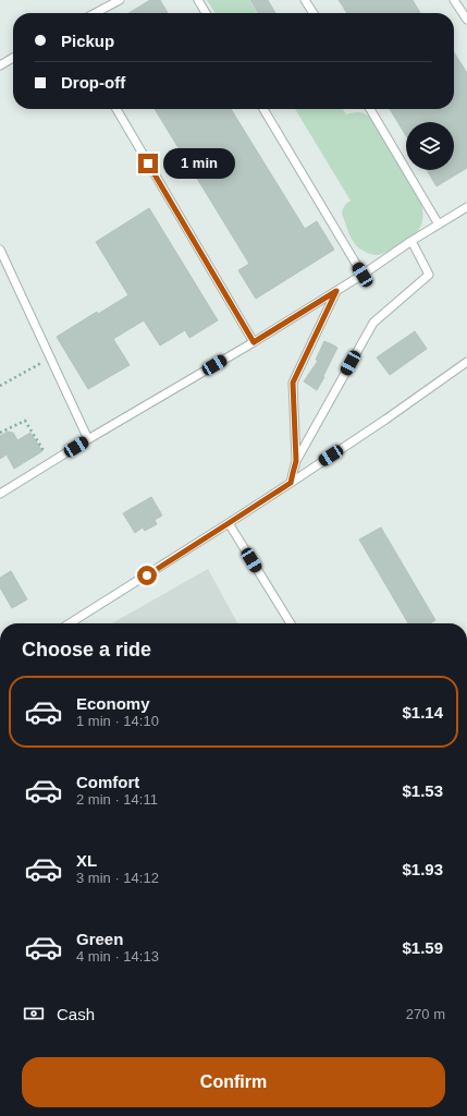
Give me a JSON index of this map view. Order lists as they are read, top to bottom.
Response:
{
  "page": {
    "banner": ["Pickup", "Drop-off"],
    "bubble": "1 min",
    "heading": "Choose a ride",
    "list": [
      {
        "name": "Economy",
        "note": "1 min · 14:10",
        "value": "$1.14"
      },
      {
        "name": "Comfort",
        "note": "2 min · 14:11",
        "value": "$1.53"
      },
      {
        "name": "XL",
        "note": "3 min · 14:12",
        "value": "$1.93"
      },
      {
        "name": "Green",
        "note": "4 min · 14:13",
        "value": "$1.59"
      }
    ],
    "pay": ["Cash", "270 m"],
    "buttons": "Confirm"
  }
}
